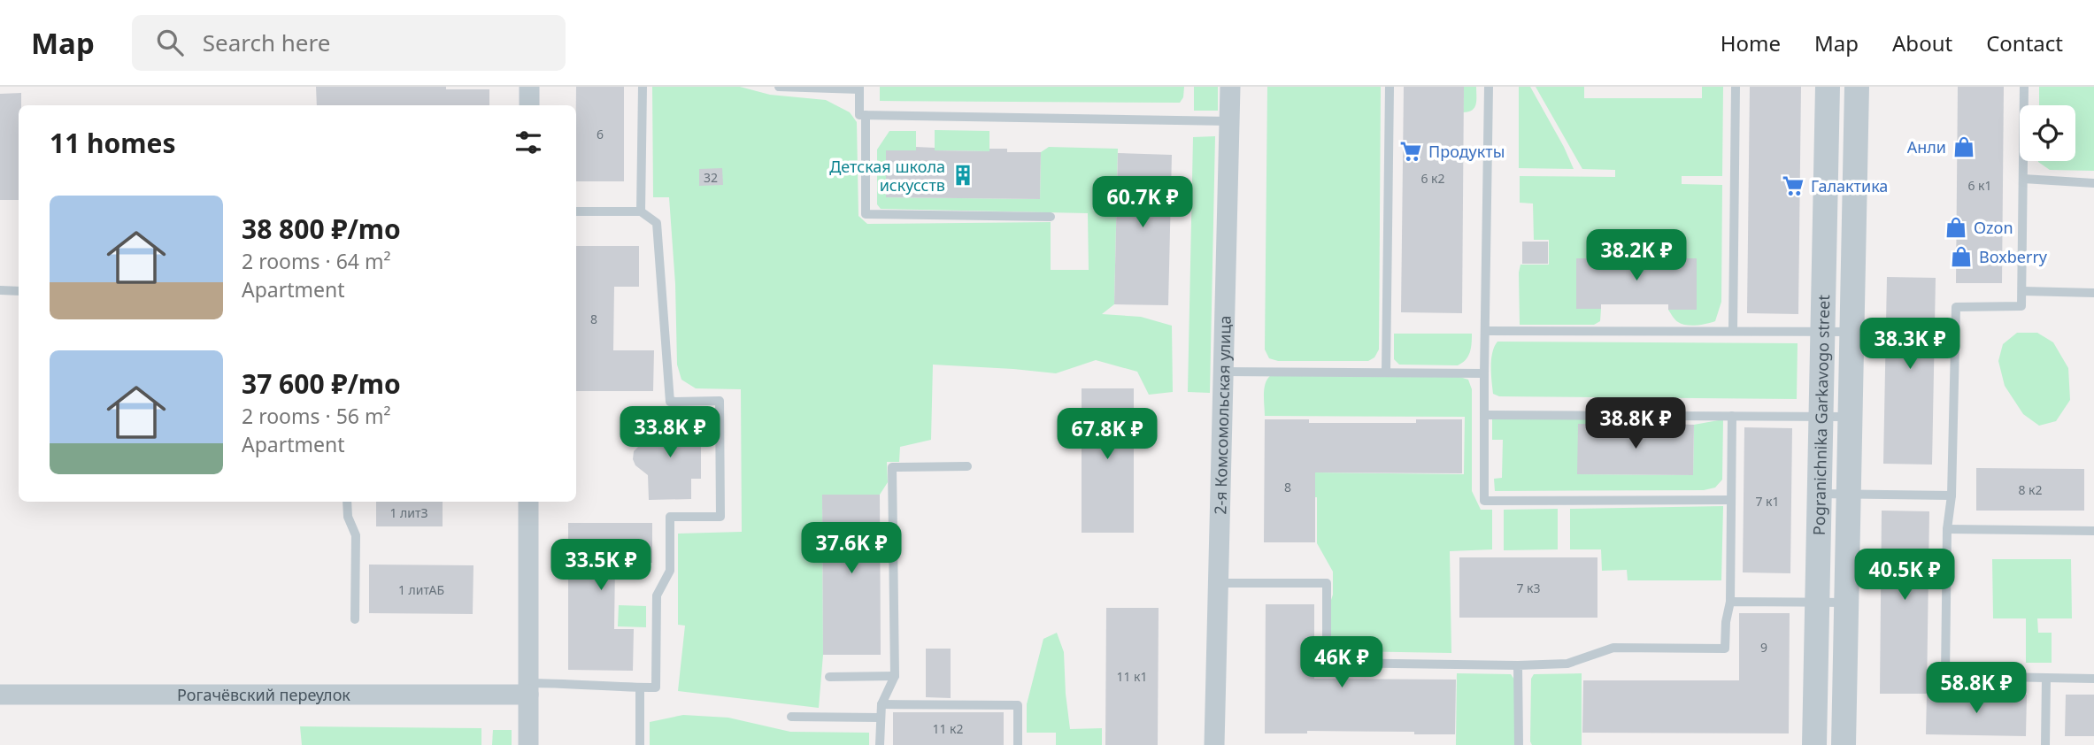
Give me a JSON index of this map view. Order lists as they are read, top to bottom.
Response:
{
  "streets": {
    "street": ["2-я Комсомольская улица", "Pogranichnika Garkavogo street", "Рогачёвский переулок"]
  },
  "places": {
    "shop": ["Анли", "Ozon", "Boxberry"],
    "supermarket": ["Продукты", "Галактика"],
    "building": ["Детская школа искусств"]
  },
  "house_numbers": [
    "6",
    "32",
    "6 к2",
    "6 к1",
    "8",
    "8",
    "8 к2",
    "7 к1",
    "1 литЗ",
    "7 к3",
    "1 литАБ",
    "9",
    "11 к1",
    "11 к2"
  ],
  "page": {
    "header": "Map",
    "search": "Search here",
    "nav": [
      "Home",
      "Map",
      "About",
      "Contact"
    ],
    "heading": "11 homes",
    "price": [
      "60.7K ₽",
      "38.2K ₽",
      "38.3K ₽",
      "38.8K ₽",
      "33.8K ₽",
      "67.8K ₽",
      "37.6K ₽",
      "33.5K ₽",
      "40.5K ₽",
      "46K ₽",
      "58.8K ₽"
    ],
    "list": [
      {
        "name": "38 800 ₽/mo",
        "note": "2 rooms · 64 m² · Apartment"
      },
      {
        "name": "37 600 ₽/mo",
        "note": "2 rooms · 56 m² · Apartment"
      }
    ]
  }
}
